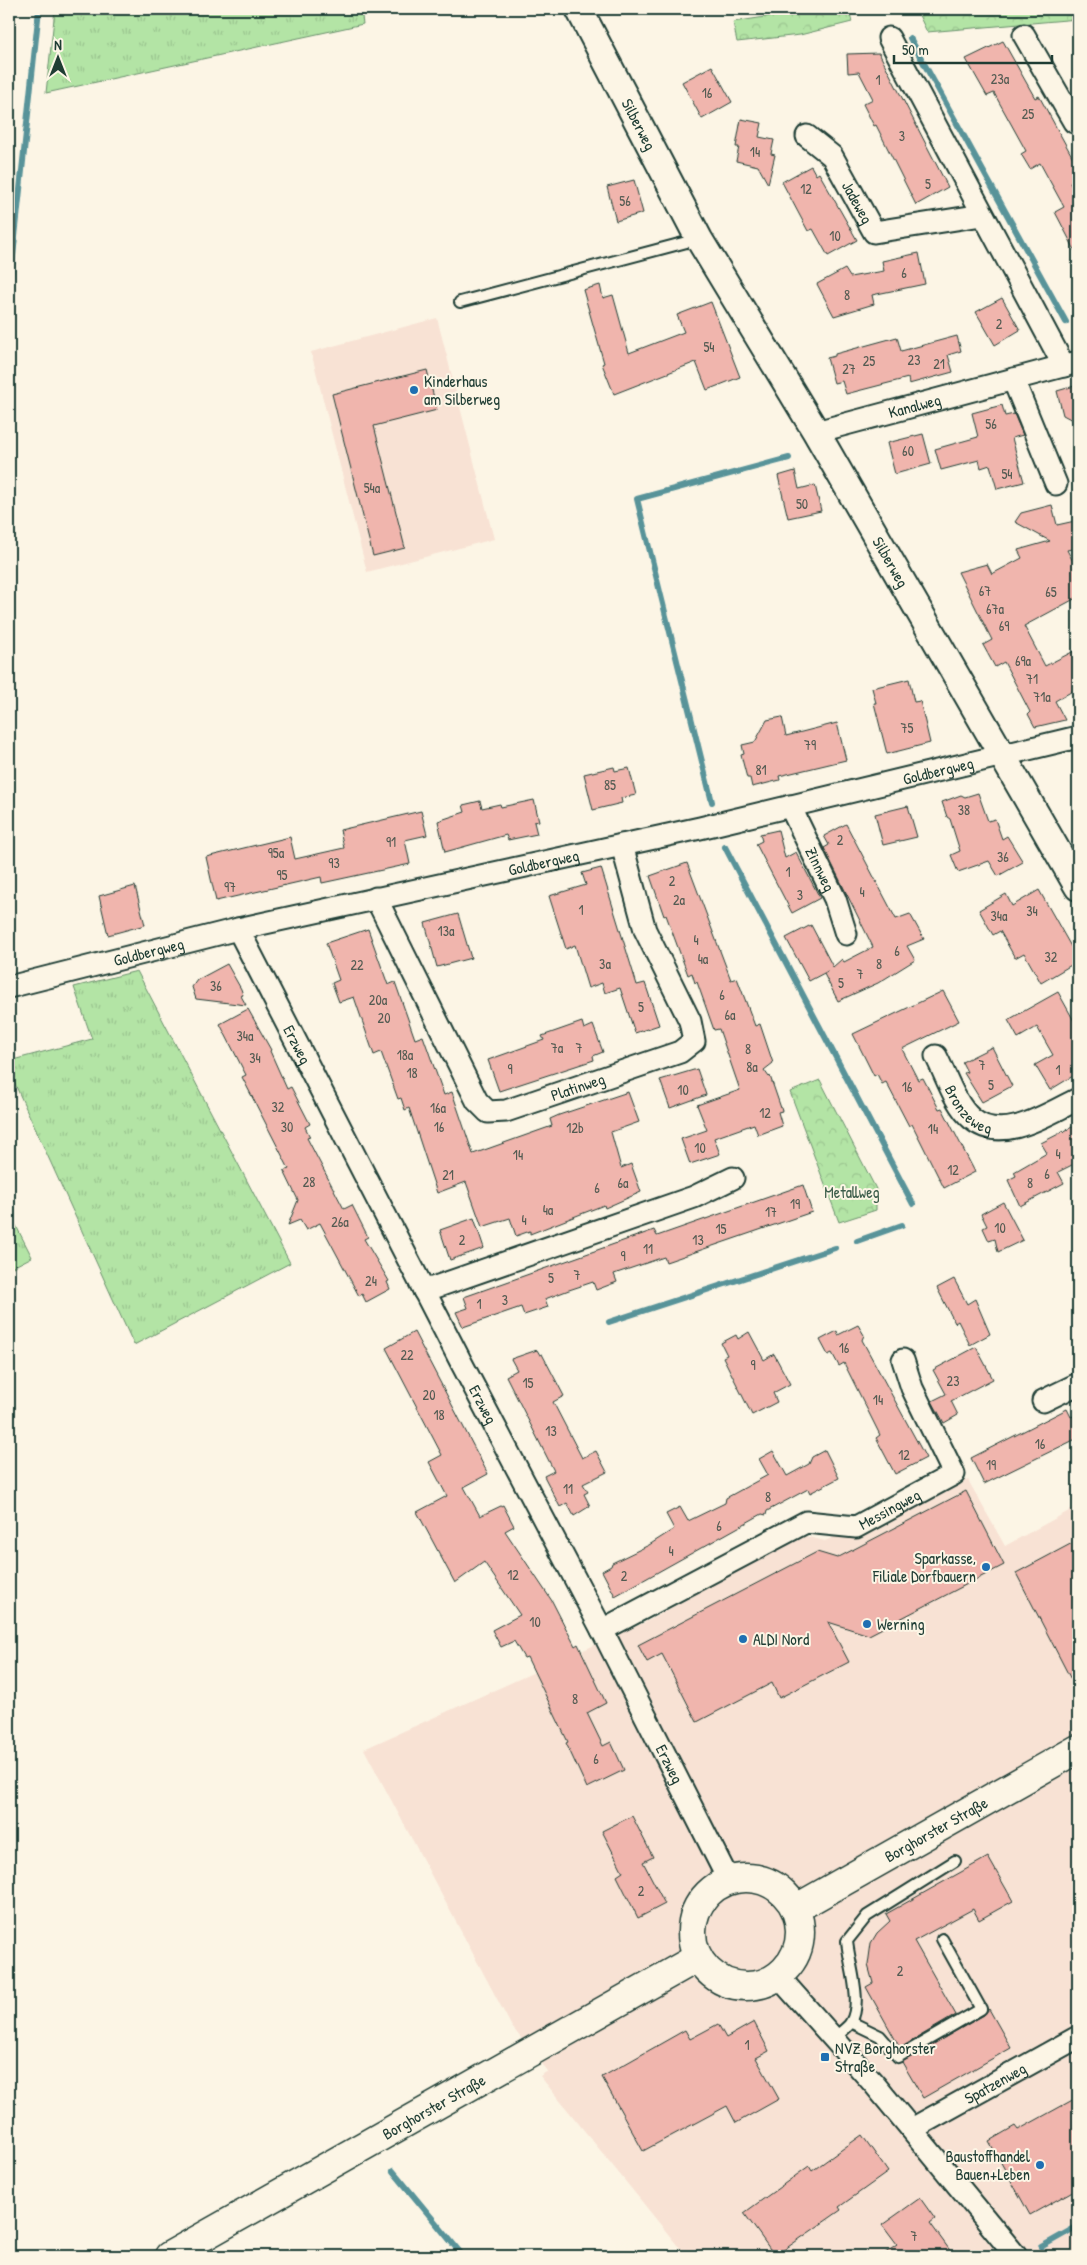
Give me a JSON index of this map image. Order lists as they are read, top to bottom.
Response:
{
  "streets": {
    "main road": ["Borghorster Straße"],
    "street": [
      "Silberweg",
      "Jadeweg",
      "Kanalweg",
      "Goldbergweg",
      "Zinnweg",
      "Erzweg",
      "Platinweg",
      "Bronzeweg",
      "Messingweg",
      "Spatzenweg"
    ]
  },
  "crossings": [
    ["Silberweg", "Kanalweg"],
    ["Silberweg", "Goldbergweg"],
    ["Goldbergweg", "Zinnweg"],
    ["Goldbergweg", "Erzweg"],
    ["Goldbergweg", "Platinweg"],
    ["Erzweg", "Messingweg"],
    ["Erzweg", "Borghorster Straße"]
  ],
  "parks": ["Metallweg"],
  "places": {
    "other": [
      "Kinderhaus am Silberweg",
      "Sparkasse, Filiale Dorfbauern",
      "Werning",
      "ALDI Nord",
      "Baustoffhandel Bauen+Leben"
    ],
    "transit": ["NVZ Borghorster Straße"]
  },
  "house_numbers": [
    "23a",
    "1",
    "16",
    "25",
    "3",
    "14",
    "5",
    "12",
    "56",
    "10",
    "6",
    "8",
    "2",
    "54",
    "23",
    "25",
    "21",
    "27",
    "56",
    "60",
    "54",
    "54a",
    "50",
    "67",
    "65",
    "67a",
    "69",
    "69a",
    "71",
    "71a",
    "75",
    "79",
    "81",
    "85",
    "38",
    "2",
    "91",
    "95a",
    "36",
    "93",
    "1",
    "95",
    "2",
    "97",
    "4",
    "3",
    "2a",
    "1",
    "34",
    "34a",
    "13a",
    "4",
    "6",
    "32",
    "4a",
    "3a",
    "8",
    "22",
    "7",
    "5",
    "36",
    "6",
    "20a",
    "5",
    "6a",
    "20",
    "34a",
    "7a",
    "7",
    "8",
    "18a",
    "34",
    "7",
    "8a",
    "9",
    "1",
    "18",
    "5",
    "16",
    "10",
    "32",
    "16a",
    "12",
    "30",
    "16",
    "12b",
    "14",
    "10",
    "4",
    "14",
    "12",
    "6",
    "21",
    "28",
    "6a",
    "8",
    "6",
    "19",
    "4a",
    "17",
    "4",
    "26a",
    "10",
    "15",
    "2",
    "13",
    "11",
    "9",
    "7",
    "5",
    "24",
    "3",
    "1",
    "16",
    "22",
    "9",
    "23",
    "15",
    "20",
    "14",
    "18",
    "13",
    "16",
    "12",
    "19",
    "11",
    "8",
    "6",
    "4",
    "12",
    "2",
    "10",
    "8",
    "6",
    "2",
    "2",
    "1",
    "7"
  ],
  "scale_bar": "50 m",
  "north": "top"
}
